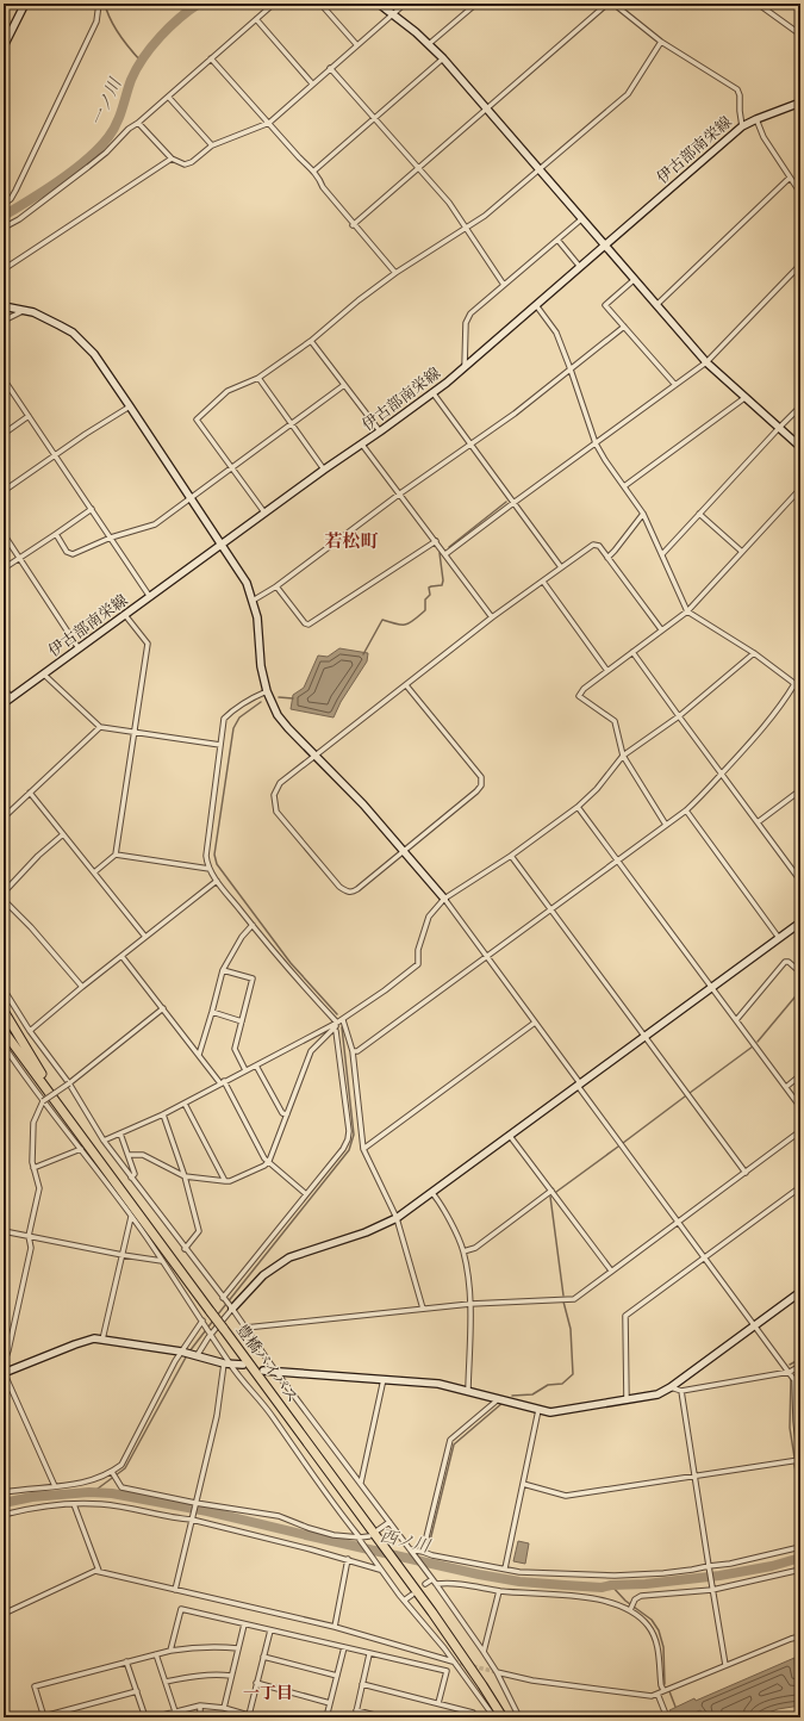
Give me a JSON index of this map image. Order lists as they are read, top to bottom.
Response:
{
  "streets": {
    "highway": ["豊橋バイパス"],
    "street": ["伊古部南栄線"]
  },
  "districts": ["若松町", "一丁目"],
  "water": ["一ノ川", "西ノ川"]
}
